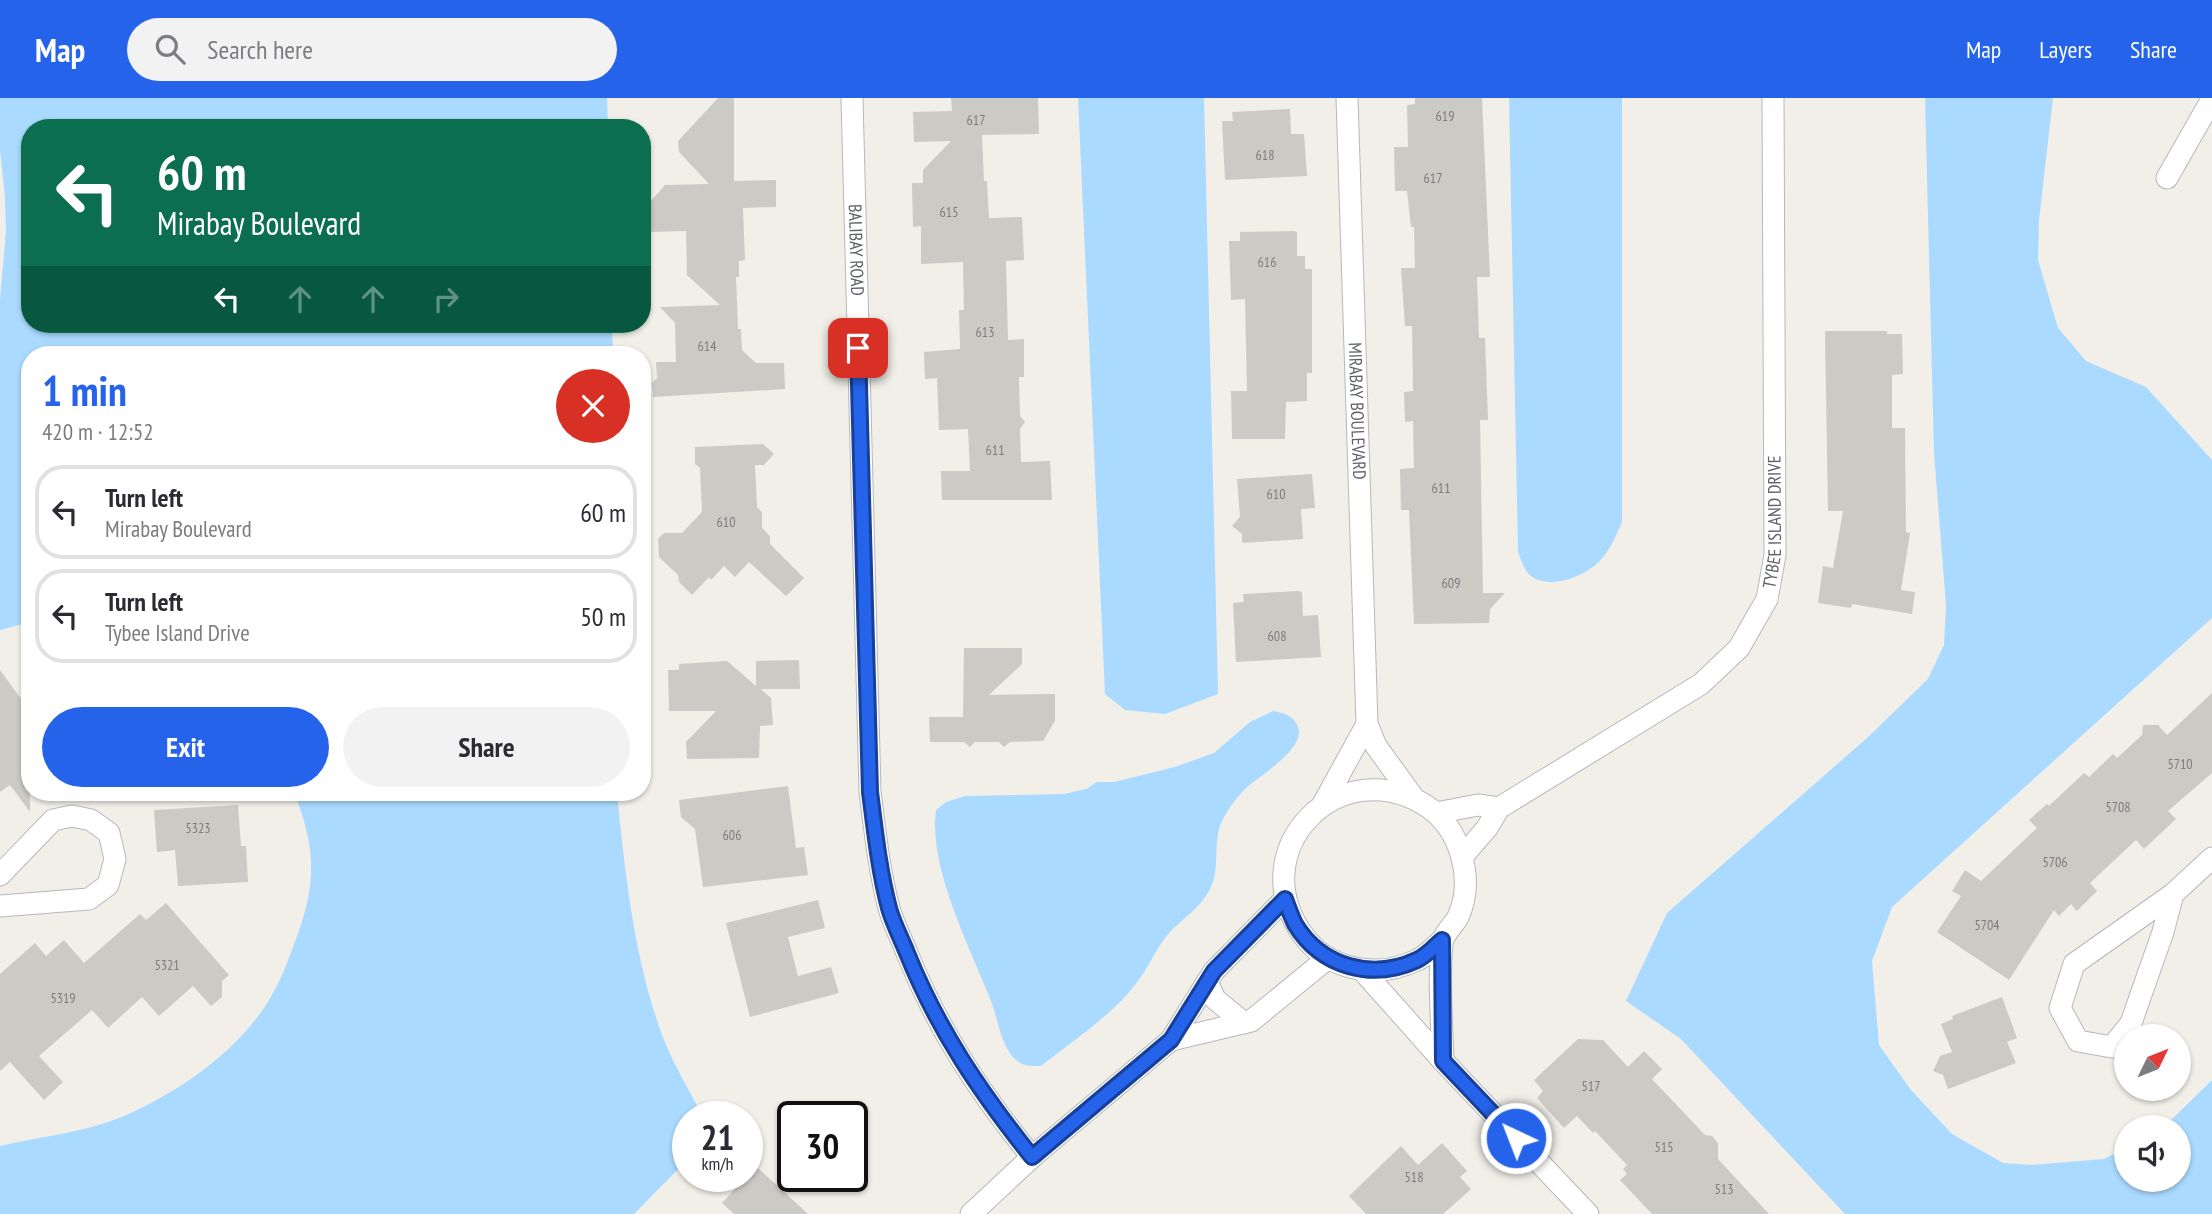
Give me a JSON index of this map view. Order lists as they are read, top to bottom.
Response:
{
  "streets": {
    "street": ["BALIBAY ROAD", "MIRABAY BOULEVARD", "TYBEE ISLAND DRIVE"]
  },
  "crossings": [
    ["MIRABAY BOULEVARD", "TYBEE ISLAND DRIVE"]
  ],
  "house_numbers": [
    "619",
    "617",
    "618",
    "617",
    "615",
    "616",
    "613",
    "614",
    "611",
    "611",
    "610",
    "610",
    "609",
    "608",
    "5710",
    "5708",
    "5323",
    "606",
    "5706",
    "5704",
    "5321",
    "5319",
    "517",
    "515",
    "518",
    "513"
  ],
  "north": "top right",
  "page": {
    "header": "Map",
    "search": "Search here",
    "nav": ["Map", "Layers", "Share"],
    "turn": ["60 m", "Mirabay Boulevard"],
    "heading": ["1 min", "420 m · 12:52"],
    "list": [
      {
        "name": "Turn left",
        "note": "Mirabay Boulevard",
        "value": "60 m"
      },
      {
        "name": "Turn left",
        "note": "Tybee Island Drive",
        "value": "50 m"
      }
    ],
    "buttons": ["Exit", "Share"],
    "speed": "21 km/h",
    "limit": "30"
  }
}
